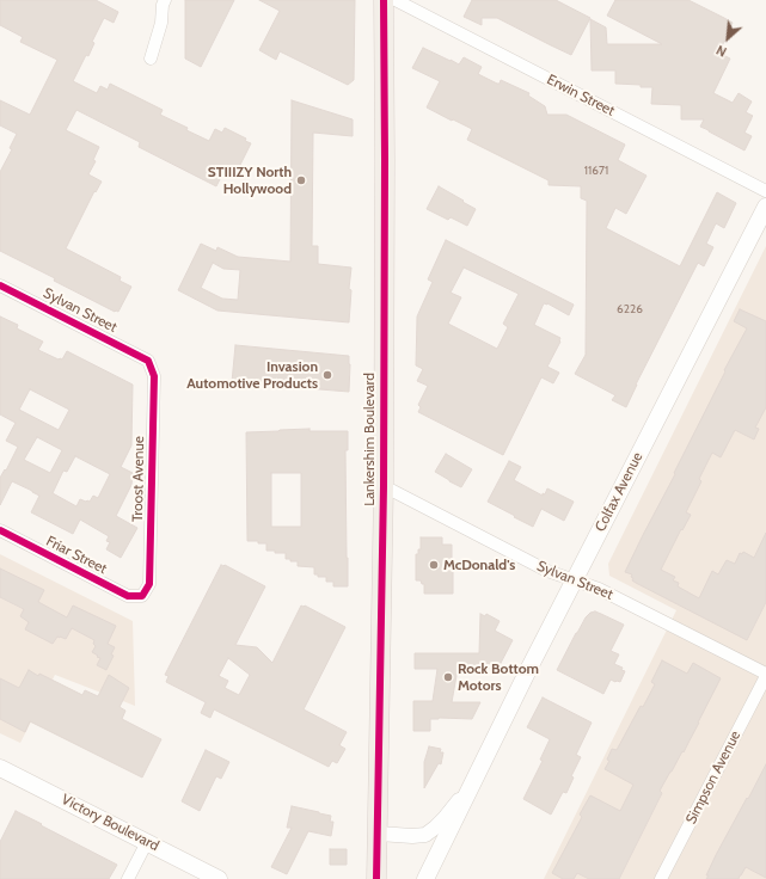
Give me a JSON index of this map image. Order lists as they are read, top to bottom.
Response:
{
  "streets": {
    "main road": ["Lankershim Boulevard", "Colfax Avenue", "Victory Boulevard"],
    "street": [
      "Erwin Street",
      "Sylvan Street",
      "Troost Avenue",
      "Friar Street",
      "Simpson Avenue"
    ]
  },
  "crossings": [
    ["Sylvan Street", "Lankershim Boulevard"],
    ["Sylvan Street", "Troost Avenue"],
    ["Sylvan Street", "Colfax Avenue"],
    ["Sylvan Street", "Simpson Avenue"],
    ["Lankershim Boulevard", "Colfax Avenue"],
    ["Troost Avenue", "Friar Street"]
  ],
  "places": [
    "STIIIZY North Hollywood",
    "Invasion Automotive Products",
    "McDonald's",
    "Rock Bottom Motors"
  ],
  "house_numbers": ["11671", "6226"],
  "north": "bottom left"
}
